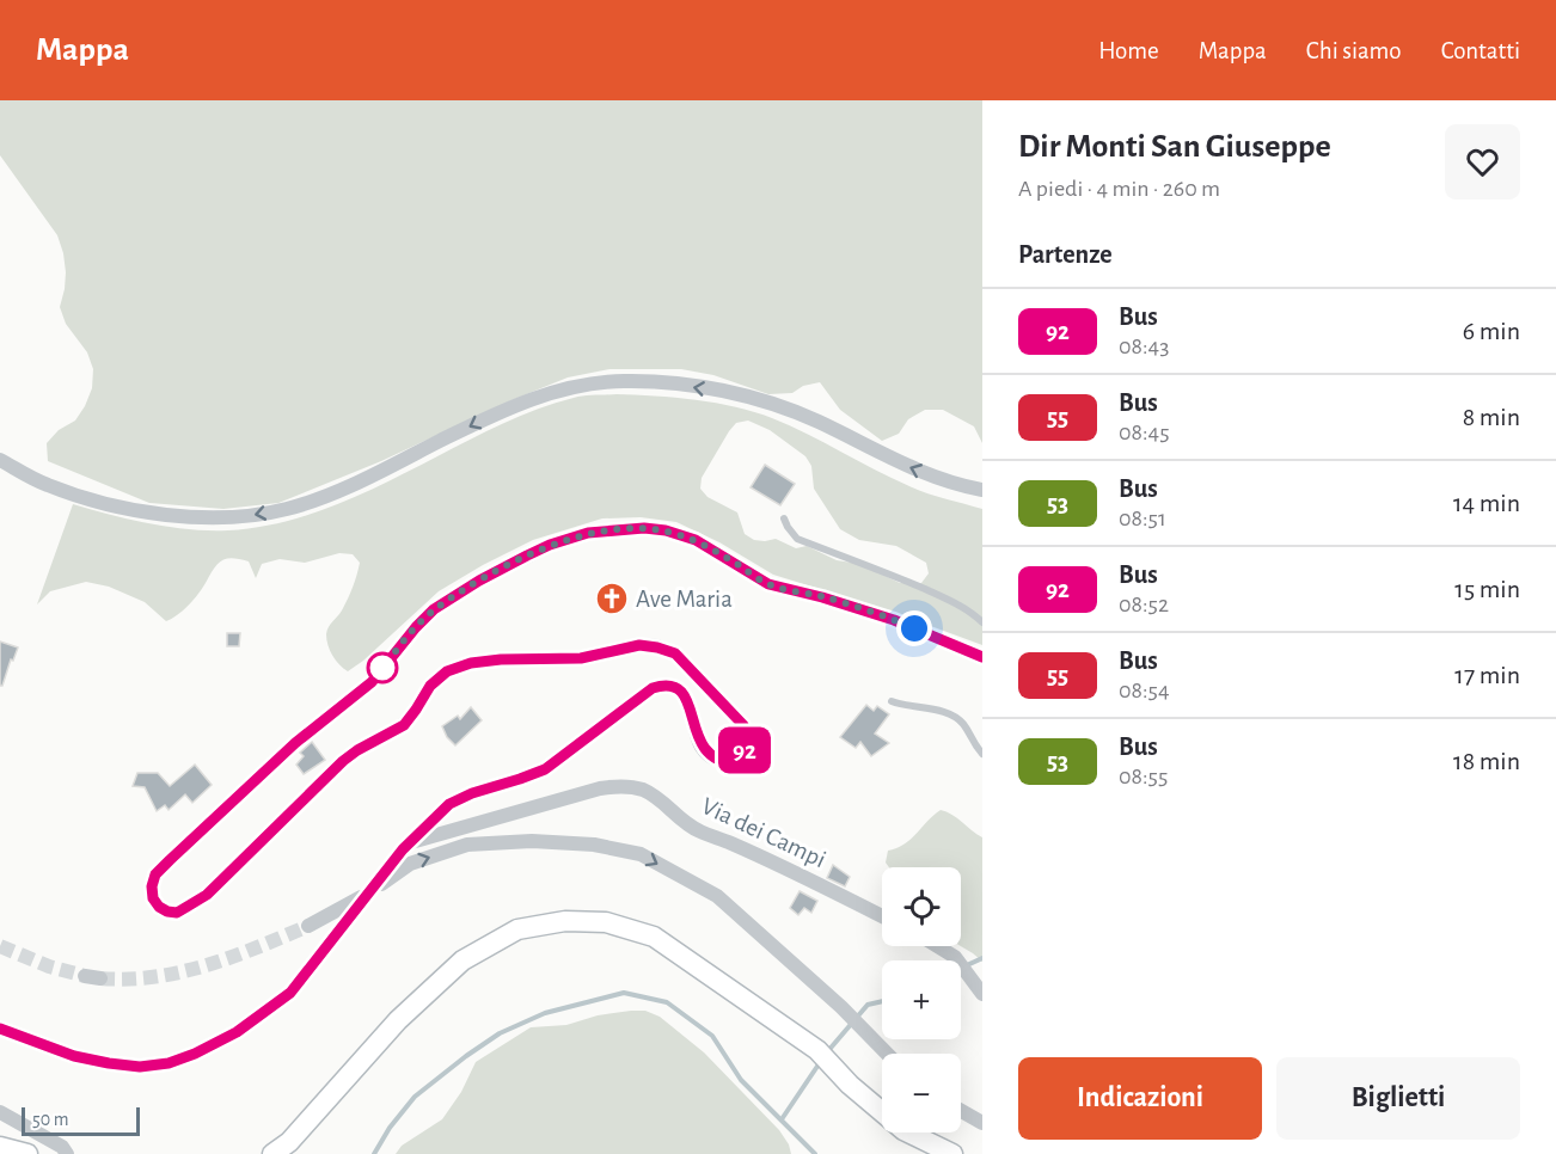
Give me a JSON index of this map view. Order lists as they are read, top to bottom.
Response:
{
  "streets": {
    "street": ["Via dei Campi"]
  },
  "places": {
    "church": ["Ave Maria"]
  },
  "lines": ["bus line 92"],
  "scale_bar": "50 m",
  "page": {
    "header": "Mappa",
    "nav": [
      "Home",
      "Mappa",
      "Chi siamo",
      "Contatti"
    ],
    "on_map": "92",
    "heading": [
      ["Dir Monti San Giuseppe", "A piedi · 4 min · 260 m"],
      "Partenze"
    ],
    "list": [
      {
        "mark": "92",
        "name": "Bus",
        "note": "08:43",
        "value": "6 min"
      },
      {
        "mark": "55",
        "name": "Bus",
        "note": "08:45",
        "value": "8 min"
      },
      {
        "mark": "53",
        "name": "Bus",
        "note": "08:51",
        "value": "14 min"
      },
      {
        "mark": "92",
        "name": "Bus",
        "note": "08:52",
        "value": "15 min"
      },
      {
        "mark": "55",
        "name": "Bus",
        "note": "08:54",
        "value": "17 min"
      },
      {
        "mark": "53",
        "name": "Bus",
        "note": "08:55",
        "value": "18 min"
      }
    ],
    "map_buttons": ["+", "−"],
    "buttons": ["Indicazioni", "Biglietti"],
    "scale": "50 m"
  }
}
